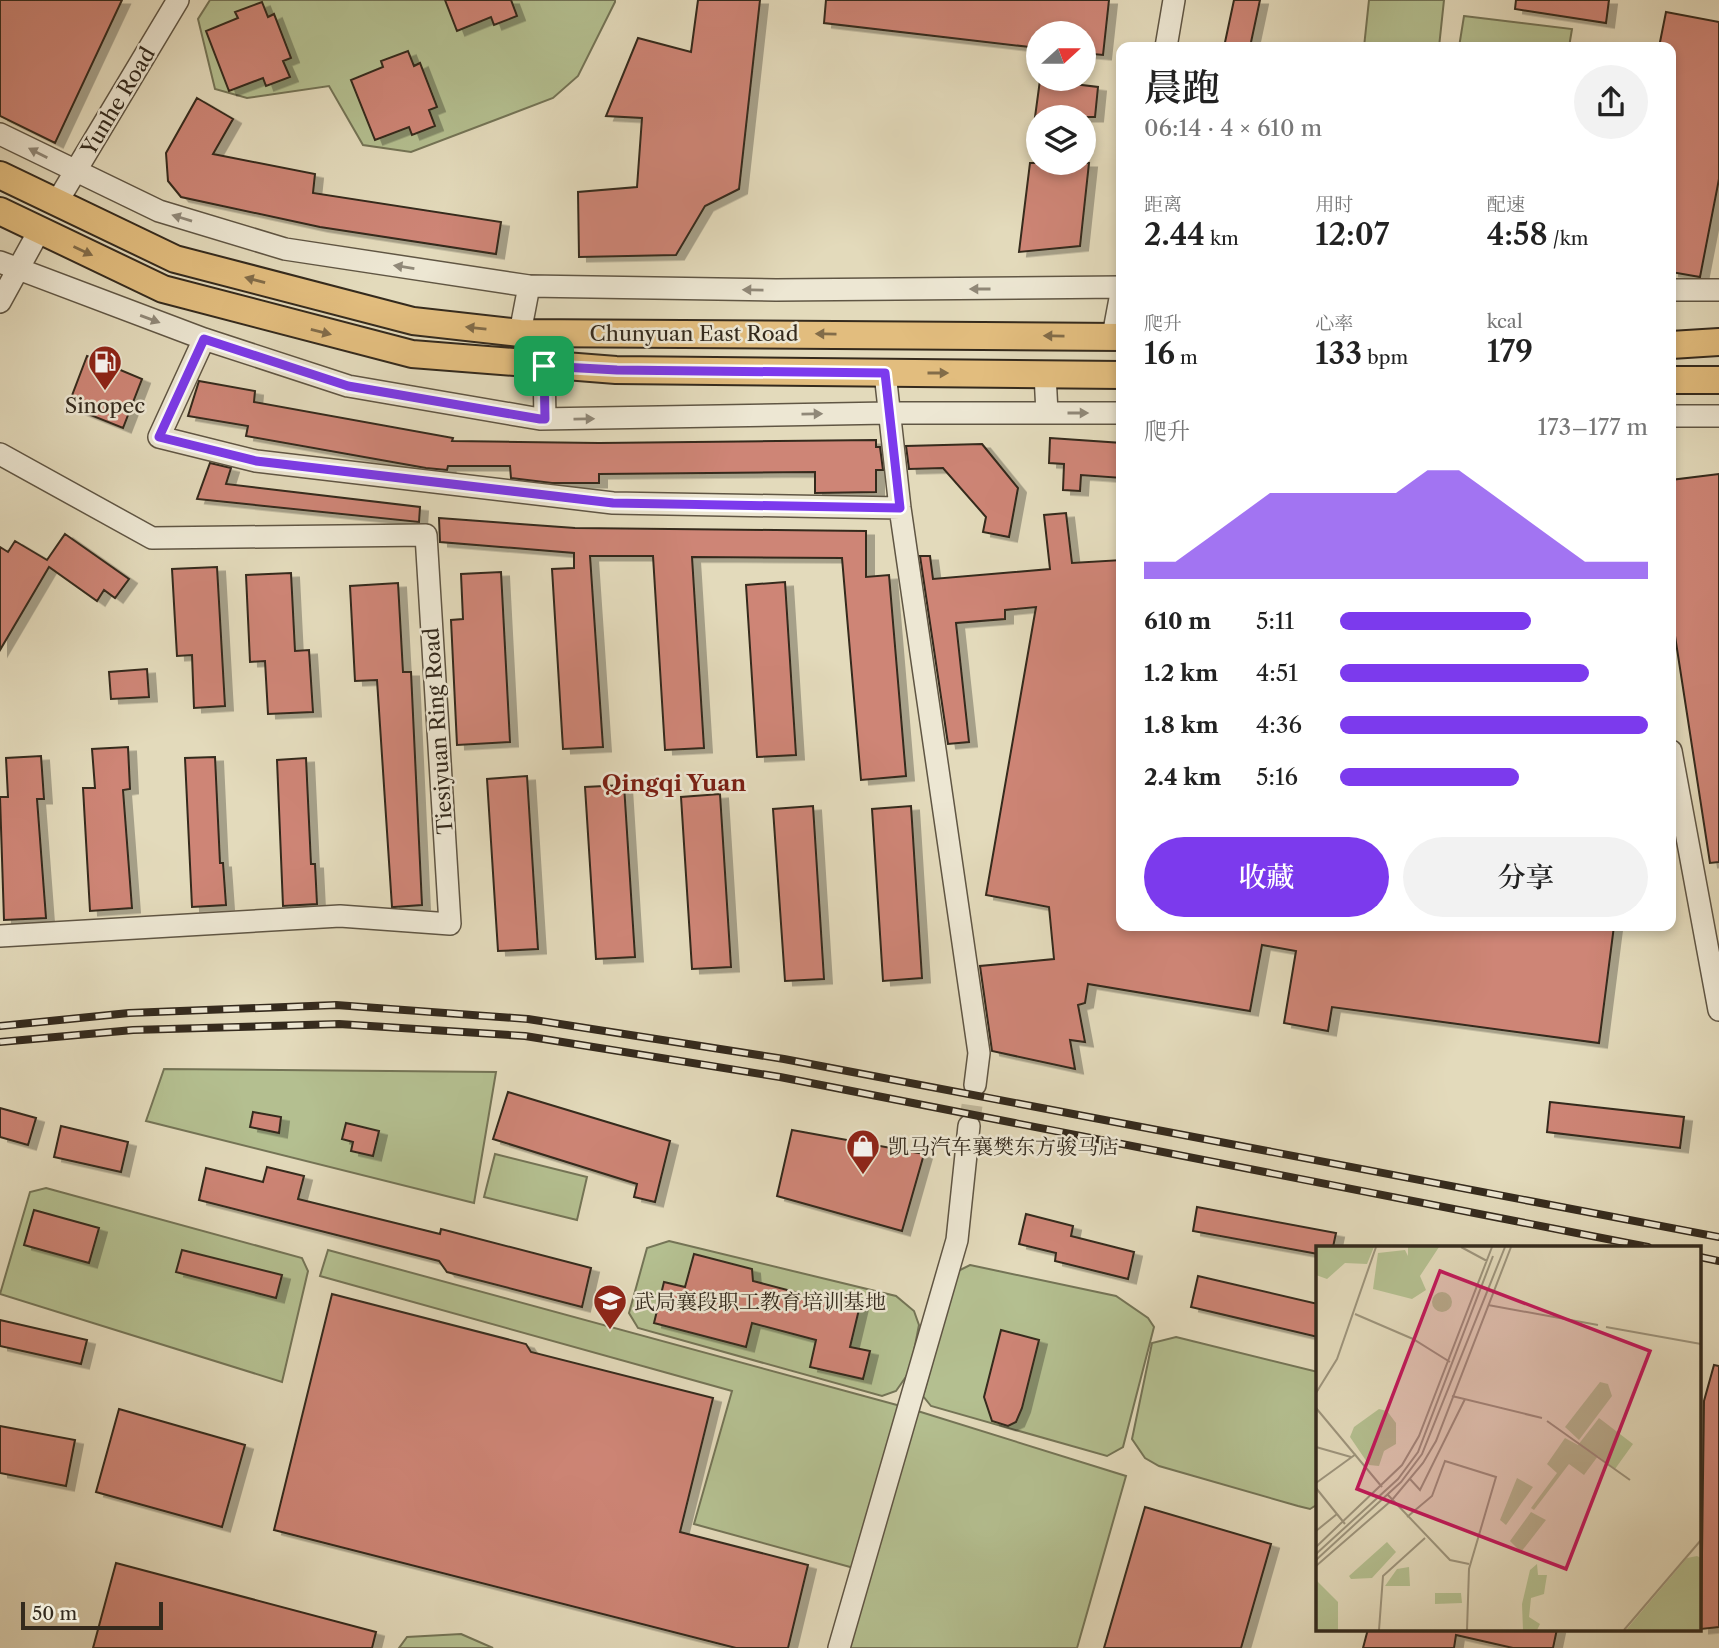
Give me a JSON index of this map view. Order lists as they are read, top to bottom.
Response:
{
  "streets": {
    "main road": ["Chunyuan East Road"],
    "street": ["Yunhe Road", "Tiesiyuan Ring Road"]
  },
  "crossings": [
    ["Yunhe Road", "Chunyuan East Road"]
  ],
  "districts": ["Qingqi Yuan"],
  "places": {
    "fuel station": ["Sinopec"],
    "shop": ["凯马汽车襄樊东方骏马店"],
    "school or university": ["武局襄段职工教育培训基地"]
  },
  "scale_bar": "50 m",
  "north": "right",
  "page": {
    "heading": ["晨跑", "06:14 · 4 × 610 m"],
    "stats": [
      ["距离", "2.44 km"],
      ["用时", "12:07"],
      ["配速", "4:58 /km"],
      ["爬升", "16 m"],
      ["心率", "133 bpm"],
      ["kcal", "179"]
    ],
    "chart": ["爬升", "173–177 m"],
    "list": [
      {
        "name": "610 m",
        "note": "5:11"
      },
      {
        "name": "1.2 km",
        "note": "4:51"
      },
      {
        "name": "1.8 km",
        "note": "4:36"
      },
      {
        "name": "2.4 km",
        "note": "5:16"
      }
    ],
    "buttons": ["收藏", "分享"],
    "scale": "50 m"
  }
}
